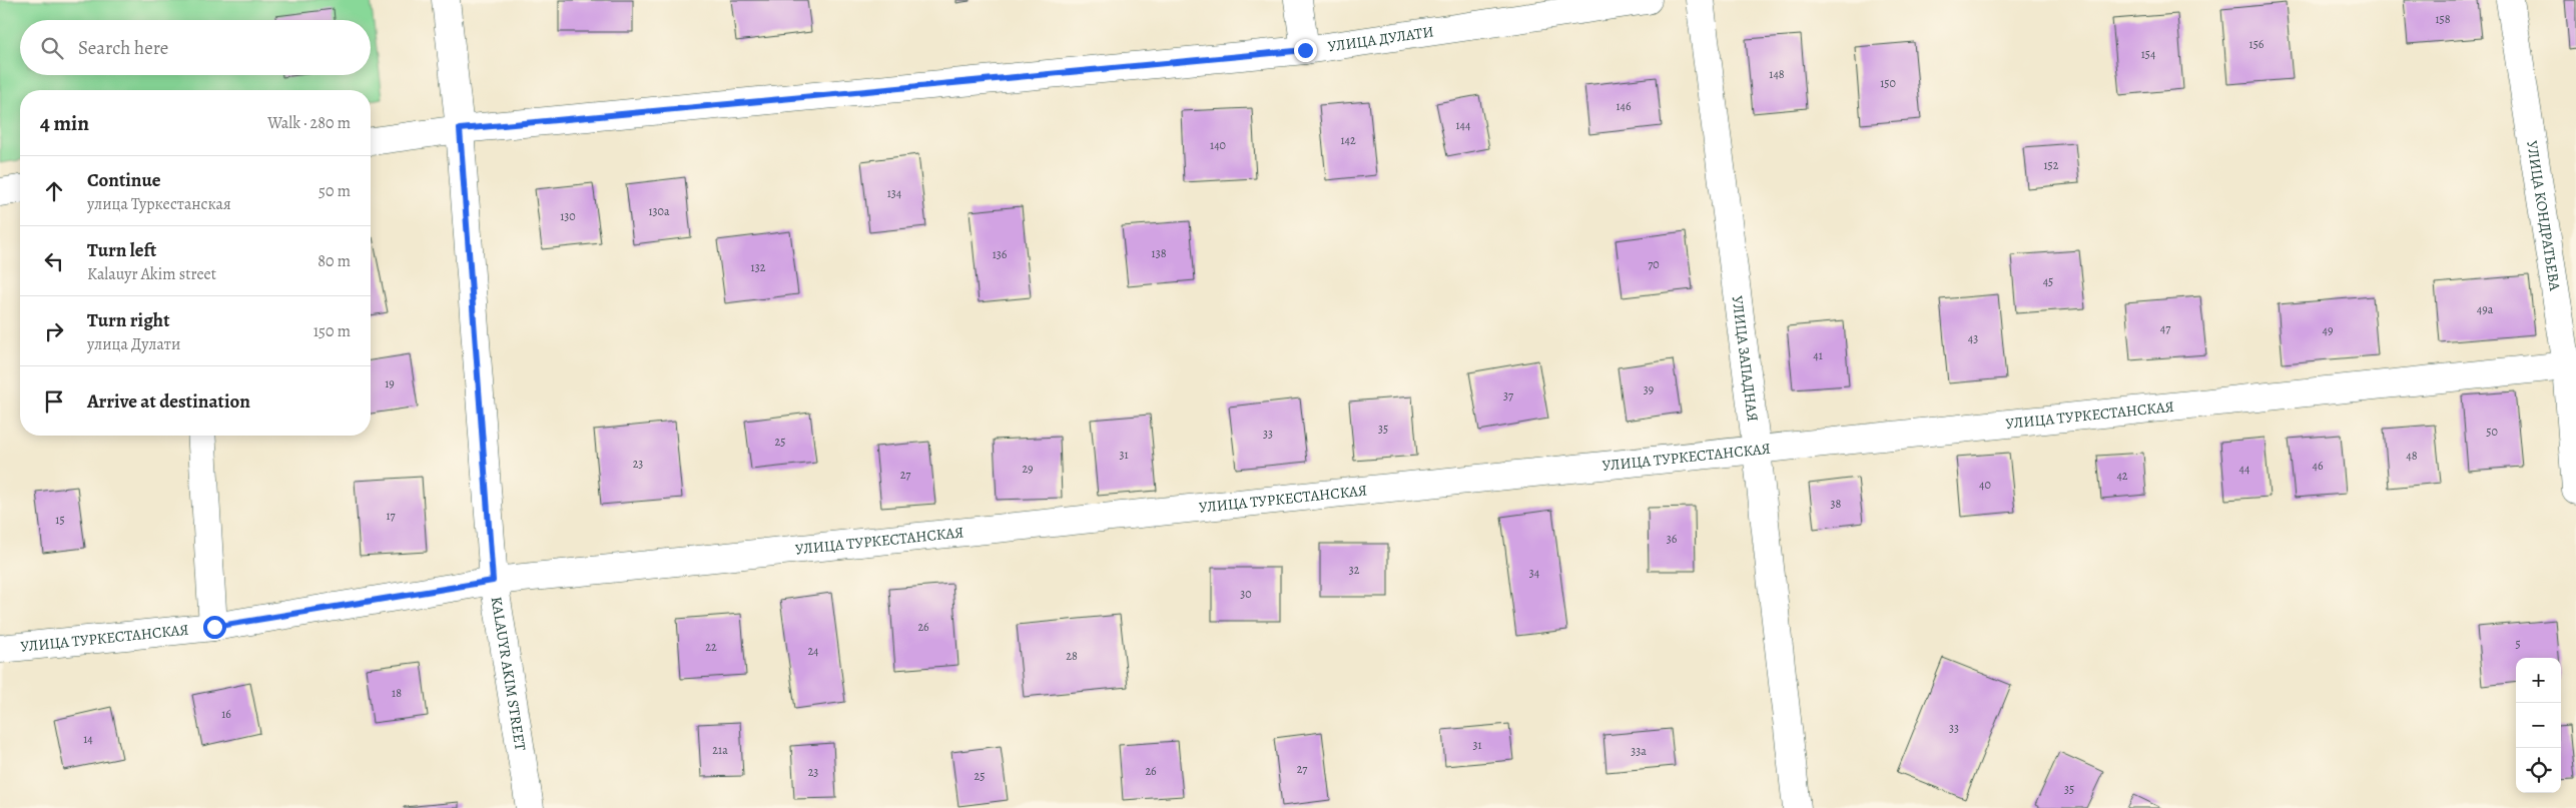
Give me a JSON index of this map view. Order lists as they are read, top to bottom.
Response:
{
  "streets": {
    "street": [
      "УЛИЦА ДУЛАТИ",
      "УЛИЦА КОНДРАТЬЕВА",
      "УЛИЦА ЗАПАДНАЯ",
      "УЛИЦА ТУРКЕСТАНСКАЯ",
      "KALAUYR AKIM STREET"
    ]
  },
  "crossings": [
    ["УЛИЦА ДУЛАТИ", "KALAUYR AKIM STREET"],
    ["УЛИЦА КОНДРАТЬЕВА", "УЛИЦА ТУРКЕСТАНСКАЯ"],
    ["УЛИЦА ЗАПАДНАЯ", "УЛИЦА ТУРКЕСТАНСКАЯ"],
    ["УЛИЦА ТУРКЕСТАНСКАЯ", "KALAUYR AKIM STREET"]
  ],
  "house_numbers": [
    "158",
    "156",
    "154",
    "148",
    "150",
    "146",
    "144",
    "142",
    "140",
    "152",
    "134",
    "130а",
    "130",
    "138",
    "136",
    "70",
    "132",
    "45",
    "49а",
    "47",
    "49",
    "43",
    "41",
    "19",
    "39",
    "37",
    "35",
    "50",
    "33",
    "25",
    "31",
    "48",
    "23",
    "46",
    "29",
    "44",
    "27",
    "42",
    "40",
    "38",
    "17",
    "15",
    "36",
    "32",
    "34",
    "30",
    "26",
    "5",
    "22",
    "24",
    "28",
    "18",
    "16",
    "33",
    "14",
    "31",
    "21а",
    "33а",
    "27",
    "26",
    "23",
    "25",
    "35"
  ],
  "page": {
    "search": "Search here",
    "heading": ["4 min", "Walk · 280 m"],
    "list": [
      ["Continue", "улица Туркестанская", "50 m"],
      ["Turn left", "Kalauyr Akim street", "80 m"],
      ["Turn right", "улица Дулати", "150 m"],
      "Arrive at destination"
    ],
    "map_buttons": ["+", "−"]
  }
}
